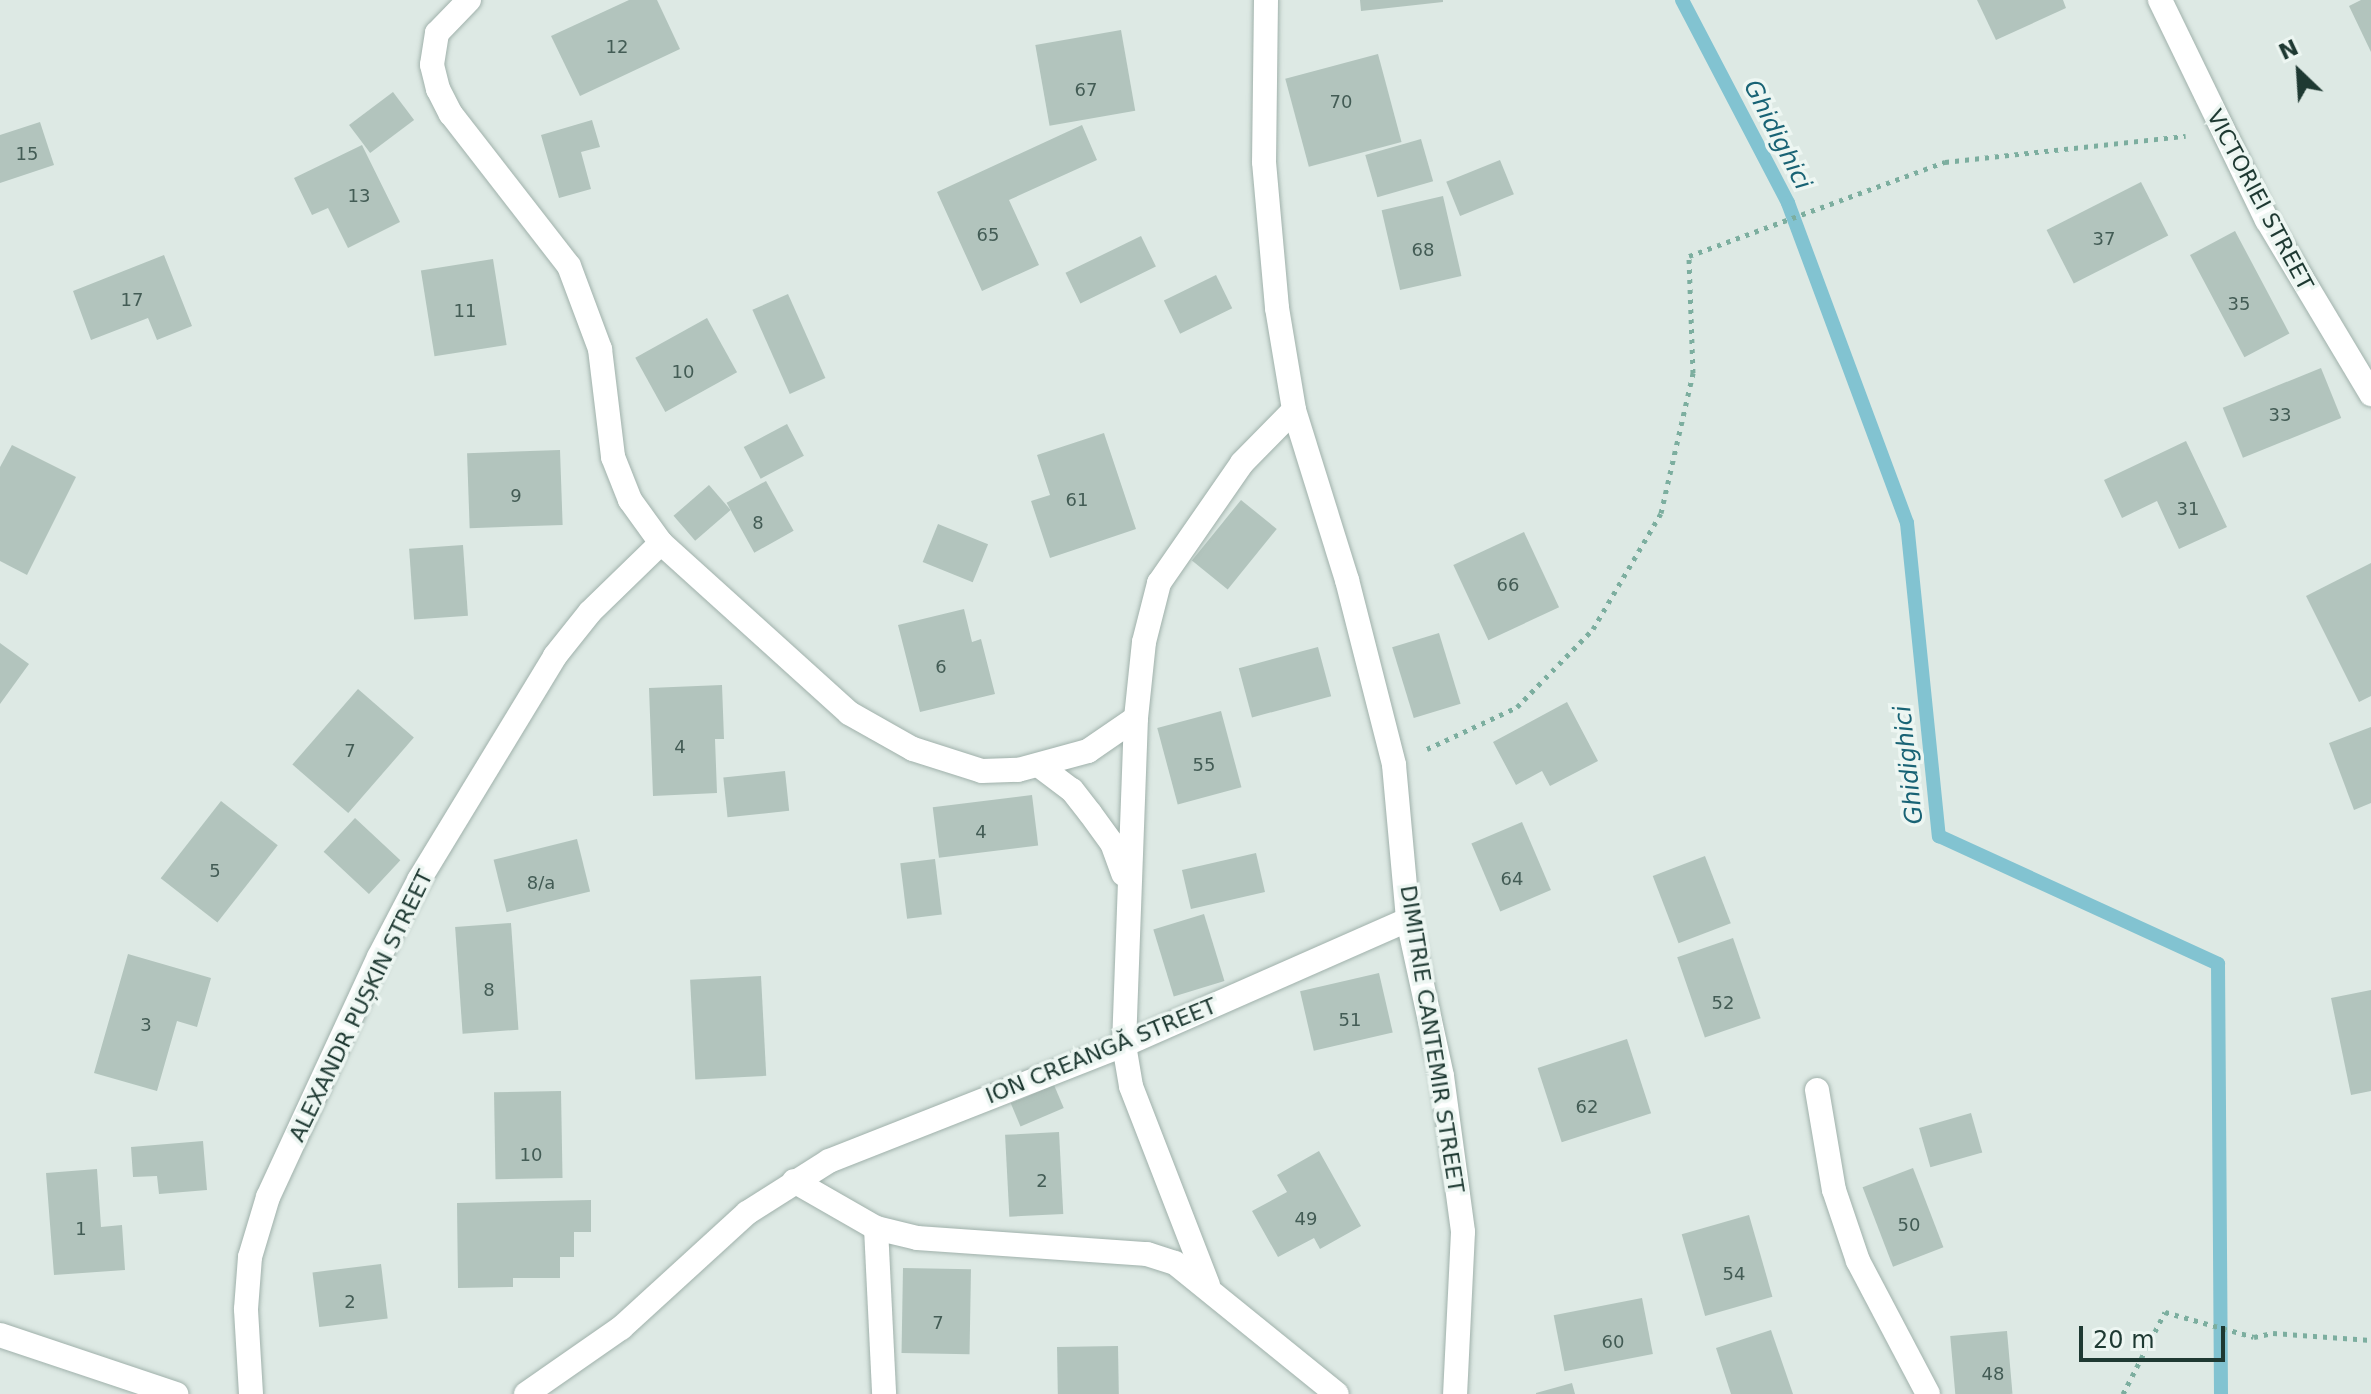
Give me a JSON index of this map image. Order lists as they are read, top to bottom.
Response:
{
  "streets": {
    "street": [
      "VICTORIEI STREET",
      "ALEXANDR PUȘKIN STREET",
      "DIMITRIE CANTEMIR STREET",
      "ION CREANGĂ STREET"
    ]
  },
  "crossings": [
    ["DIMITRIE CANTEMIR STREET", "ION CREANGĂ STREET"]
  ],
  "water": ["Ghidighici"],
  "house_numbers": [
    "12",
    "67",
    "70",
    "15",
    "13",
    "65",
    "37",
    "68",
    "17",
    "35",
    "11",
    "10",
    "33",
    "9",
    "61",
    "31",
    "8",
    "66",
    "6",
    "4",
    "7",
    "55",
    "4",
    "5",
    "64",
    "8/a",
    "8",
    "52",
    "51",
    "3",
    "62",
    "10",
    "2",
    "49",
    "50",
    "1",
    "54",
    "2",
    "7",
    "60",
    "48"
  ],
  "scale_bar": "20 m",
  "north": "top left"
}
